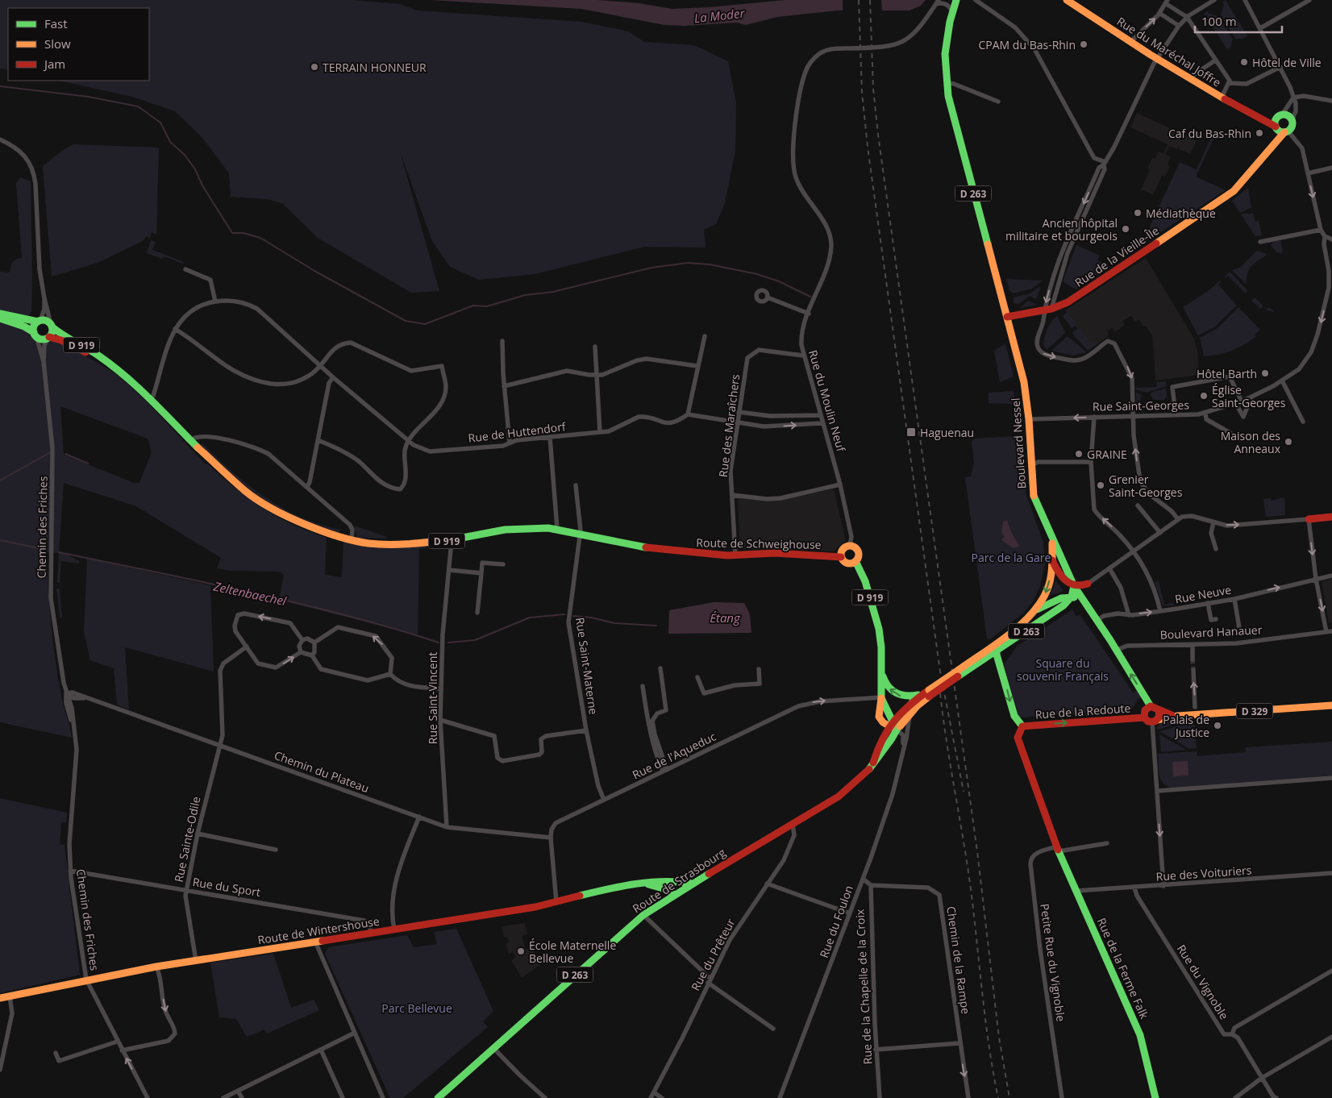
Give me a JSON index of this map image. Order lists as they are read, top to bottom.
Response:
{
  "streets": {
    "main road": [
      "Rue du Maréchal Joffre",
      "D 263",
      "Rue de la Vieille-Île",
      "D 919",
      "Boulevard Nessel",
      "Route de Schweighouse",
      "Rue de la Redoute",
      "D 329",
      "Route de Strasbourg",
      "Route de Wintershouse",
      "Rue de la Ferme Falk"
    ],
    "street": [
      "Rue du Moulin Neuf",
      "Rue Saint-Georges",
      "Rue des Maraîchers",
      "Rue de Huttendorf",
      "Chemin des Friches",
      "Rue Neuve",
      "Boulevard Hanauer",
      "Rue Saint-Materne",
      "Rue Saint-Vincent",
      "Rue de l'Aqueduc",
      "Chemin du Plateau",
      "Rue Sainte-Odile",
      "Rue des Voituriers",
      "Rue du Sport",
      "Rue du Foulon",
      "Rue du Prêteur",
      "Chemin de la Rampe",
      "Petite Rue du Vignoble",
      "Rue du Vignoble",
      "Rue de la Chapelle de la Croix"
    ]
  },
  "crossings": [
    ["Rue du Maréchal Joffre", "Rue de la Vieille-Île"],
    ["D 263", "Rue de la Vieille-Île"],
    ["D 263", "Rue du Moulin Neuf"],
    ["D 263", "Boulevard Nessel"],
    ["Rue de la Vieille-Île", "Boulevard Nessel"],
    ["D 919", "Rue du Moulin Neuf"],
    ["D 919", "Route de Schweighouse"],
    ["D 919", "Rue de l'Aqueduc"],
    ["D 919", "Route de Strasbourg"],
    ["Rue du Moulin Neuf", "Rue des Maraîchers"],
    ["Rue du Moulin Neuf", "Route de Schweighouse"],
    ["Rue Saint-Georges", "Boulevard Nessel"],
    ["Rue des Maraîchers", "Route de Schweighouse"],
    ["Boulevard Nessel", "Route de Strasbourg"],
    ["Chemin des Friches", "Route de Schweighouse"],
    ["Chemin des Friches", "Chemin du Plateau"],
    ["Chemin des Friches", "Rue du Sport"],
    ["Chemin des Friches", "Route de Wintershouse"],
    ["Route de Schweighouse", "Rue Saint-Materne"],
    ["Route de Schweighouse", "Rue Saint-Vincent"],
    ["Rue Saint-Materne", "Rue de l'Aqueduc"],
    ["Rue Saint-Vincent", "Chemin du Plateau"],
    ["Rue de la Redoute", "D 329"],
    ["Rue de la Redoute", "Rue de la Ferme Falk"],
    ["Rue de l'Aqueduc", "Chemin du Plateau"],
    ["Chemin du Plateau", "Rue Sainte-Odile"],
    ["Rue Sainte-Odile", "Rue du Sport"],
    ["Rue Sainte-Odile", "Route de Wintershouse"],
    ["Rue des Voituriers", "Rue de la Ferme Falk"],
    ["Rue des Voituriers", "Rue du Vignoble"],
    ["Route de Strasbourg", "Rue du Foulon"],
    ["Route de Strasbourg", "Route de Wintershouse"],
    ["Route de Strasbourg", "Rue du Prêteur"],
    ["Rue du Sport", "Route de Wintershouse"],
    ["Chemin de la Rampe", "Rue de la Chapelle de la Croix"],
    ["Petite Rue du Vignoble", "Rue de la Ferme Falk"]
  ],
  "one_way": [
    "Rue Saint-Georges",
    "Rue Neuve",
    "Rue de la Redoute",
    "Rue de l'Aqueduc"
  ],
  "water": ["La Moder", "Zeltenbaechel", "Étang"],
  "parks": ["Parc de la Gare", "Square du souvenir Français", "Parc Bellevue"],
  "places": {
    "other": [
      "CPAM du Bas-Rhin",
      "Hôtel de Ville",
      "TERRAIN HONNEUR",
      "Caf du Bas-Rhin",
      "Médiathèque",
      "Ancien hôpital militaire et bourgeois",
      "Hôtel Barth",
      "Église Saint-Georges",
      "Maison des Anneaux",
      "GRAINE",
      "Grenier Saint-Georges",
      "Palais de Justice",
      "École Maternelle Bellevue"
    ],
    "transit": ["Haguenau"]
  },
  "legend": ["Fast", "Slow", "Jam"],
  "scale_bar": "100 m"
}
